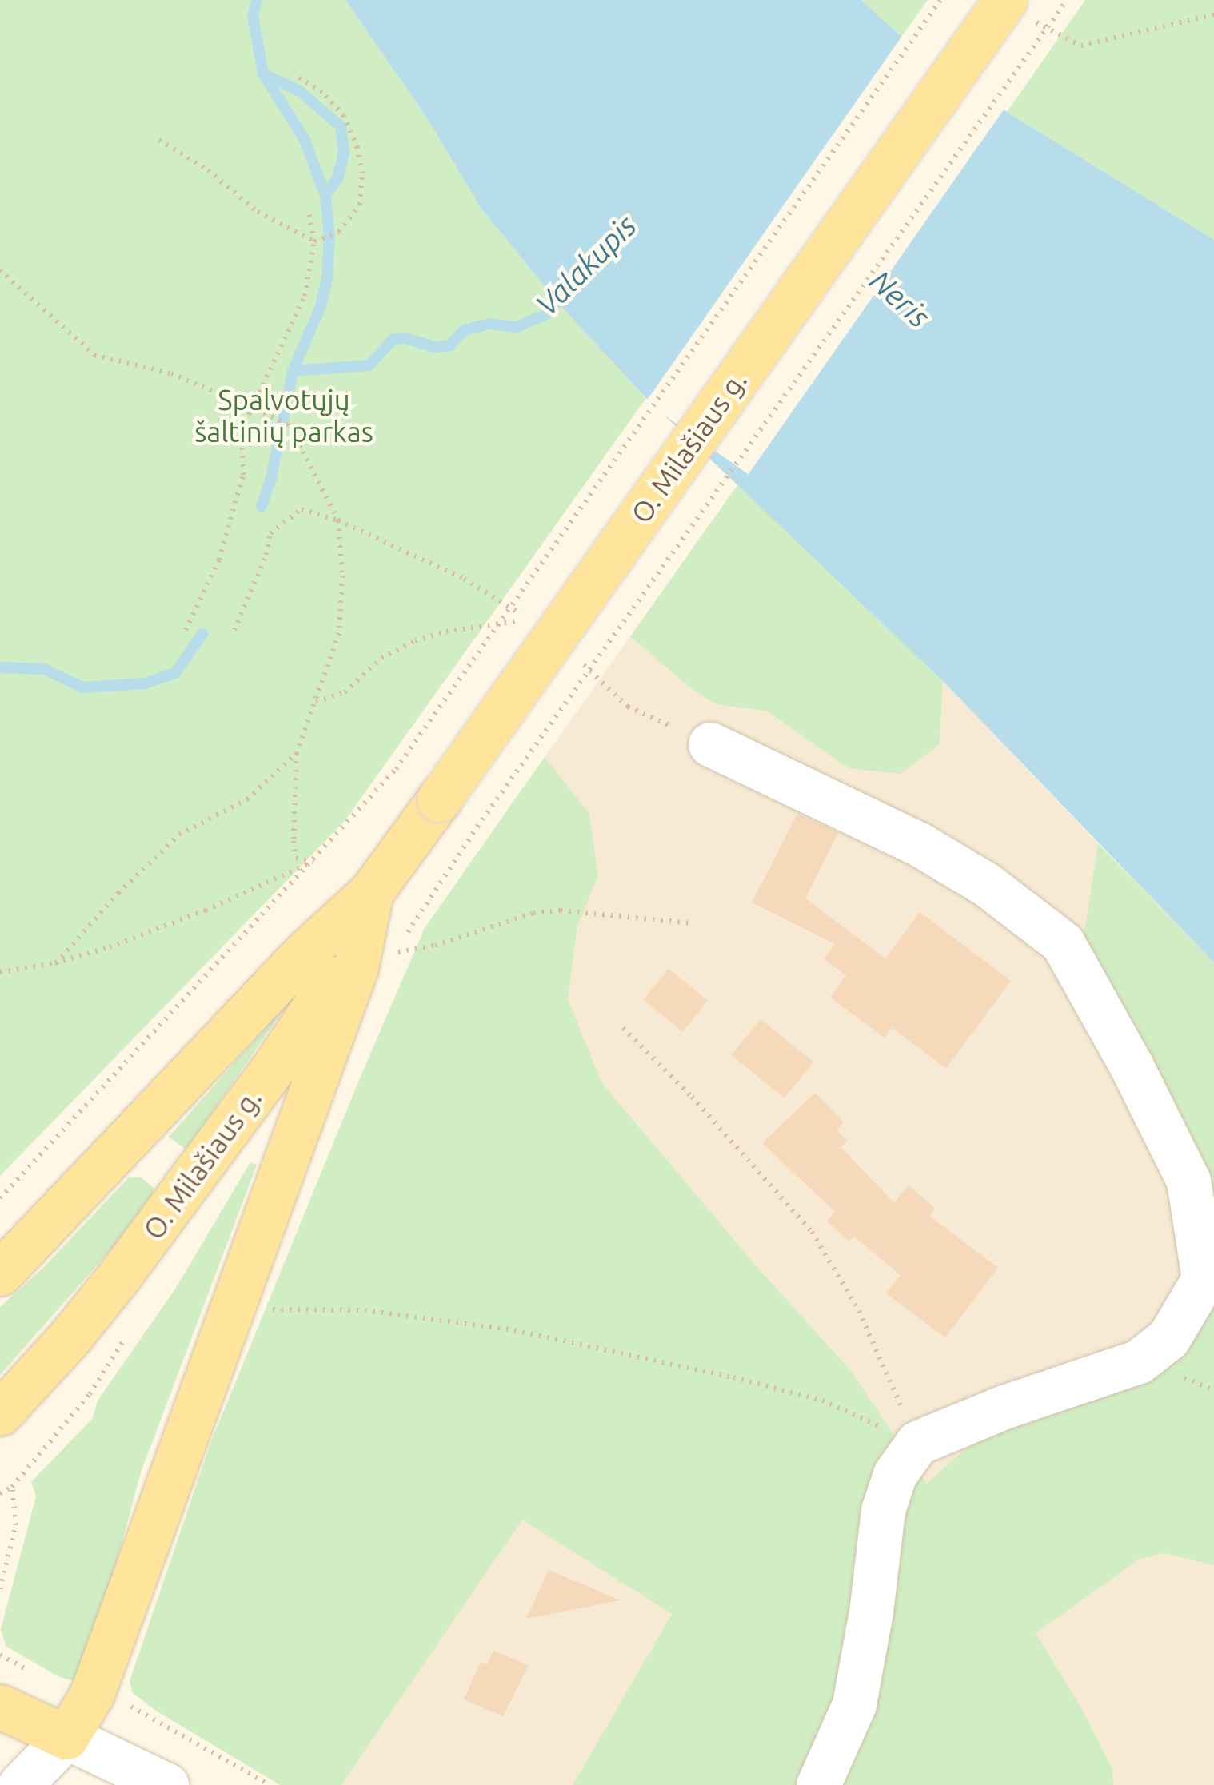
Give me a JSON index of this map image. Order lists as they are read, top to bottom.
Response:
{
  "streets": {
    "main road": ["O. Milašiaus g."]
  },
  "water": ["Valakupis", "Neris"],
  "parks": ["Spalvotųjų šaltinių parkas"]
}
